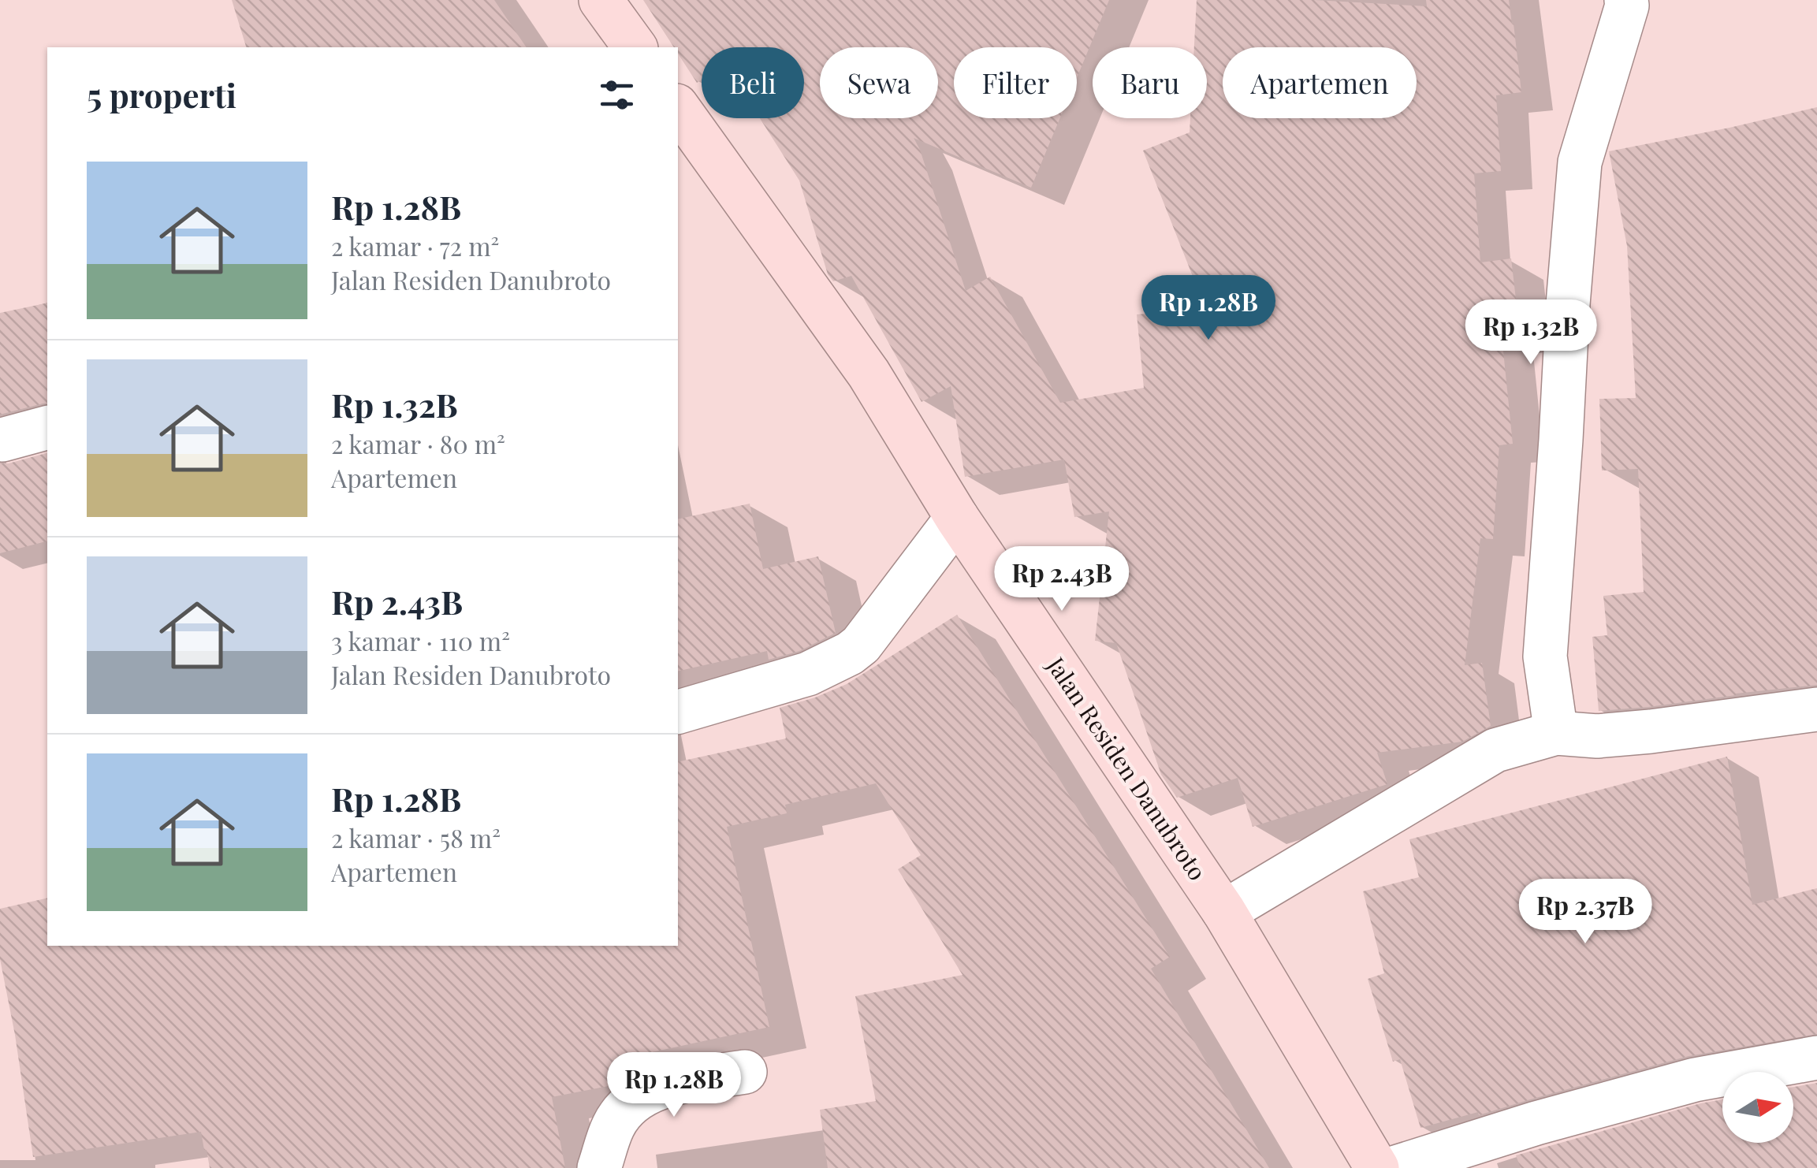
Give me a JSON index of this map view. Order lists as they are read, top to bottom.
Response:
{
  "streets": {
    "street": ["Jalan Residen Danubroto"]
  },
  "north": "right",
  "page": {
    "chip": [
      "Beli",
      "Sewa",
      "Filter",
      "Baru",
      "Apartemen"
    ],
    "heading": "5 properti",
    "list": [
      {
        "name": "Rp 1.28B",
        "note": "2 kamar · 72 m² · Jalan Residen Danubroto"
      },
      {
        "name": "Rp 1.32B",
        "note": "2 kamar · 80 m² · Apartemen"
      },
      {
        "name": "Rp 2.43B",
        "note": "3 kamar · 110 m² · Jalan Residen Danubroto"
      },
      {
        "name": "Rp 1.28B",
        "note": "2 kamar · 58 m² · Apartemen"
      }
    ],
    "price": [
      "Rp 1.28B",
      "Rp 1.32B",
      "Rp 2.43B",
      "Rp 2.37B",
      "Rp 1.28B"
    ]
  }
}
